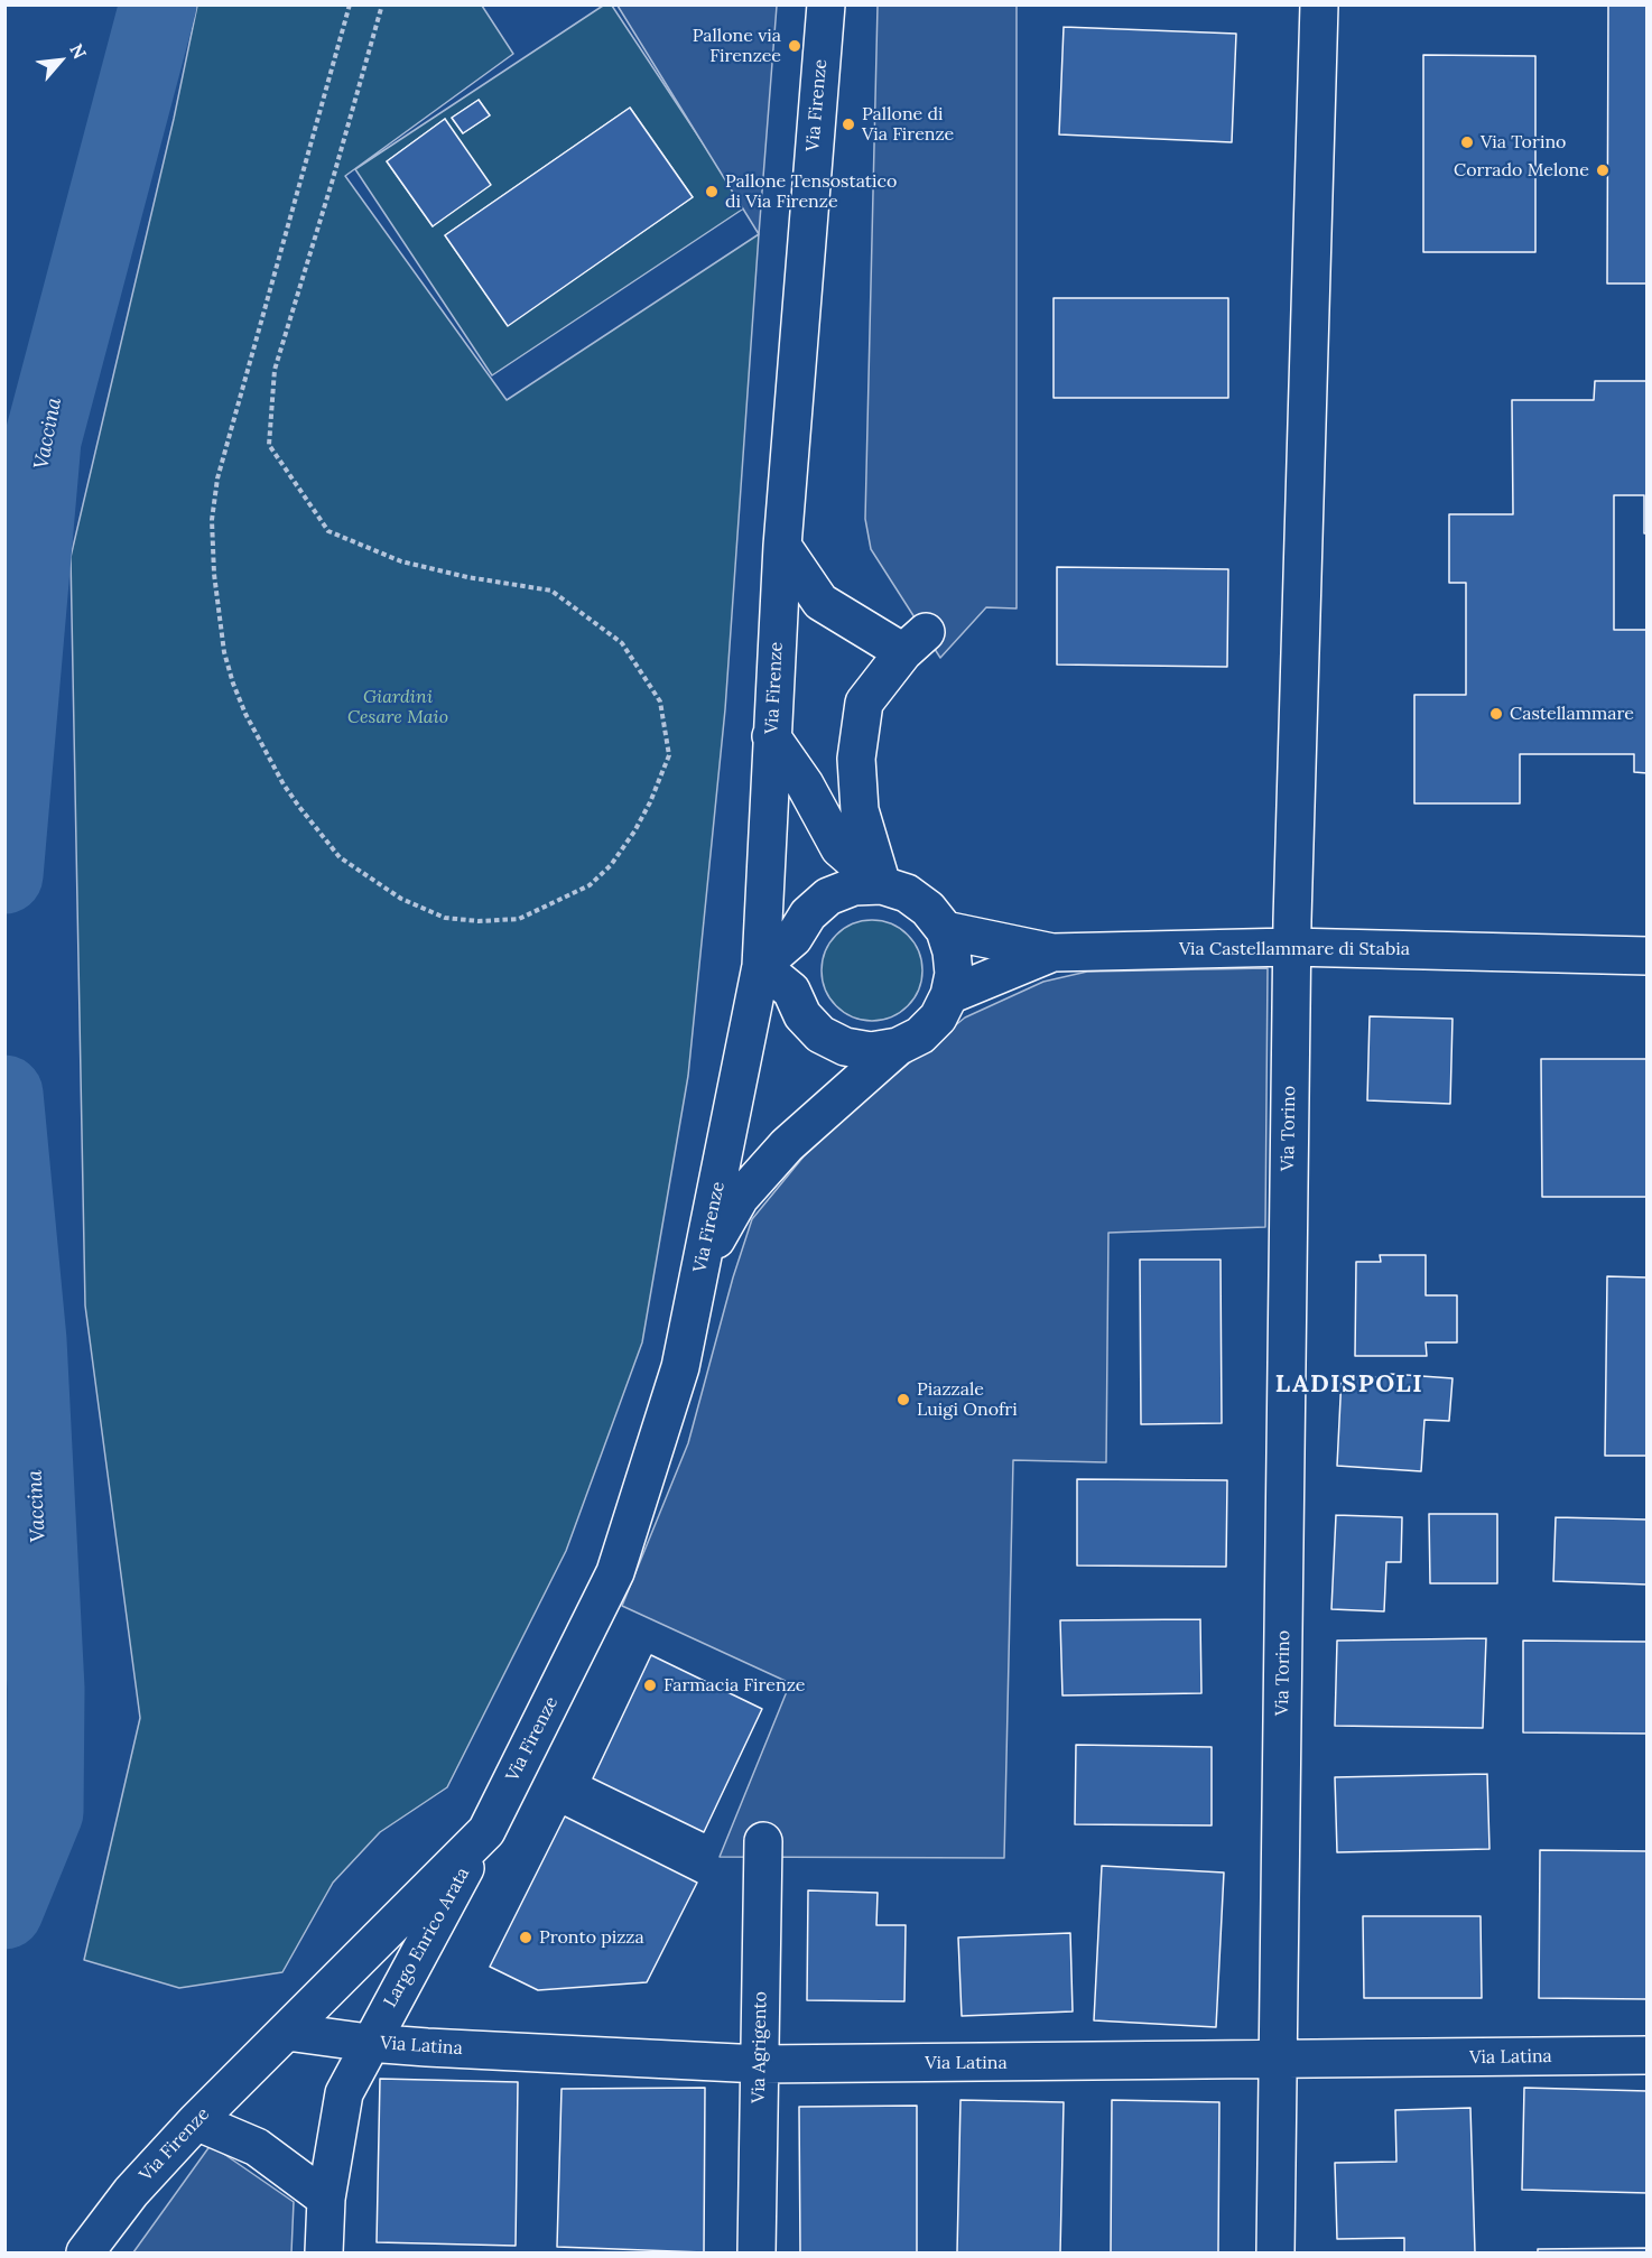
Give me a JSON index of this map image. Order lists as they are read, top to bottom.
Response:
{
  "streets": {
    "street": [
      "Via Firenze",
      "Via Castellammare di Stabia",
      "Via Torino",
      "Largo Enrico Arata",
      "Via Latina",
      "Via Agrigento"
    ]
  },
  "crossings": [
    ["Via Firenze", "Via Castellammare di Stabia"],
    ["Via Firenze", "Largo Enrico Arata"],
    ["Via Firenze", "Via Latina"],
    ["Via Castellammare di Stabia", "Via Torino"],
    ["Via Torino", "Via Latina"],
    ["Largo Enrico Arata", "Via Latina"],
    ["Via Latina", "Via Agrigento"]
  ],
  "districts": ["LADISPOLI"],
  "water": ["Vaccina"],
  "parks": ["Giardini Cesare Maio"],
  "places": [
    "Pallone via Firenzee",
    "Pallone di Via Firenze",
    "Via Torino",
    "Corrado Melone",
    "Pallone Tensostatico di Via Firenze",
    "Castellammare",
    "Piazzale Luigi Onofri",
    "Farmacia Firenze",
    "Pronto pizza"
  ],
  "north": "top right"
}
